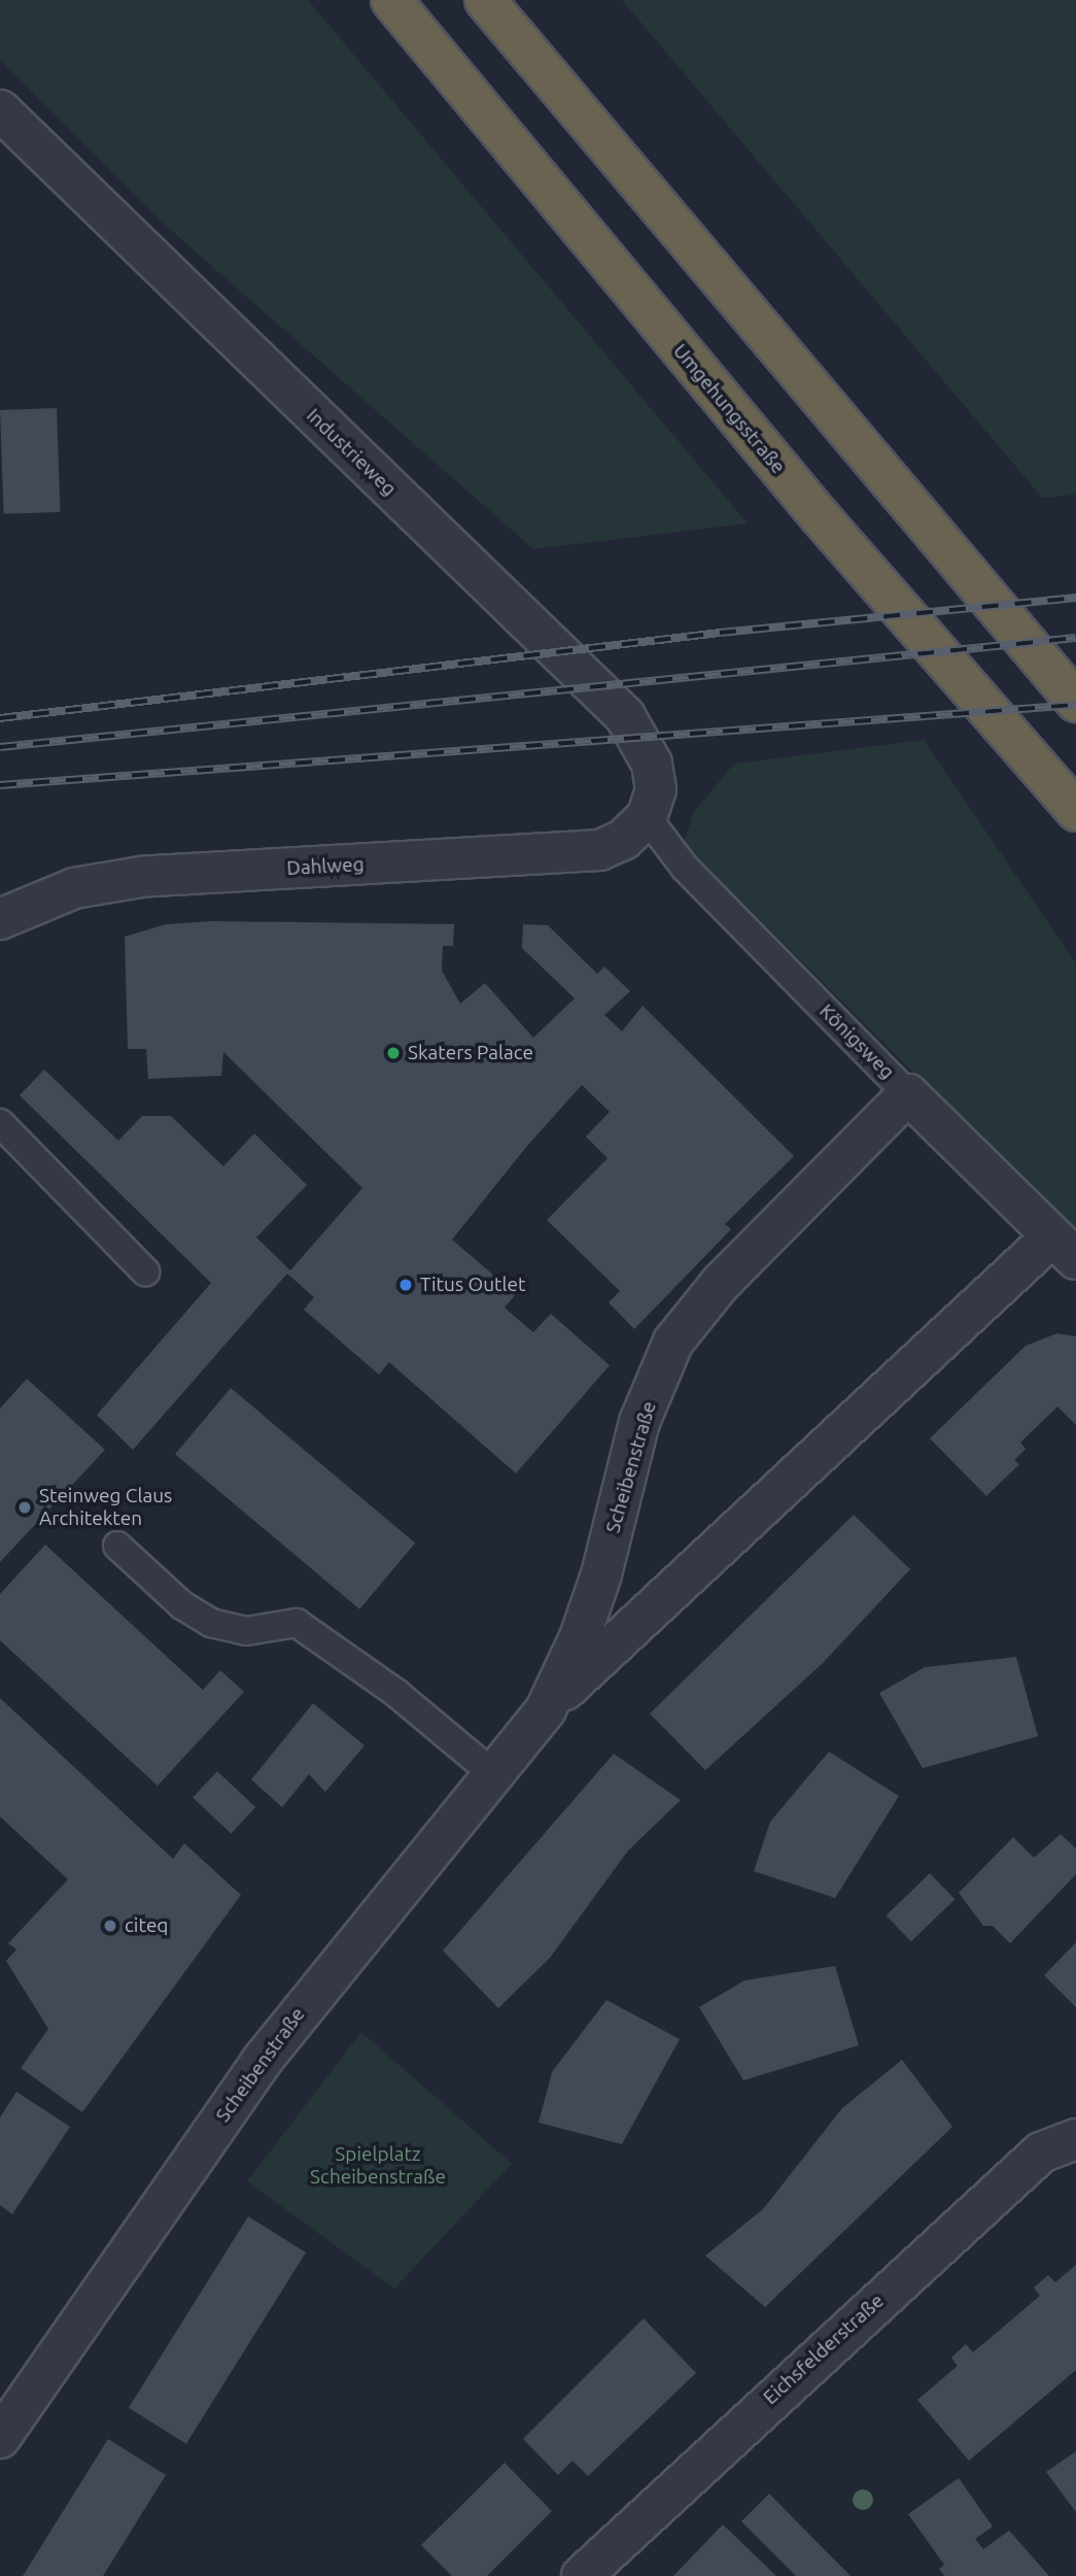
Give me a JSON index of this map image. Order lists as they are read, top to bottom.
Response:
{
  "streets": {
    "highway": ["Umgehungsstraße"],
    "street": [
      "Industrieweg",
      "Dahlweg",
      "Königsweg",
      "Scheibenstraße",
      "Eichsfelderstraße"
    ]
  },
  "crossings": [
    ["Industrieweg", "Dahlweg"],
    ["Industrieweg", "Königsweg"],
    ["Dahlweg", "Königsweg"],
    ["Königsweg", "Scheibenstraße"]
  ],
  "parks": ["Spielplatz Scheibenstraße"],
  "places": [
    "Skaters Palace",
    "Titus Outlet",
    "Steinweg Claus Architekten",
    "citeq"
  ]
}
